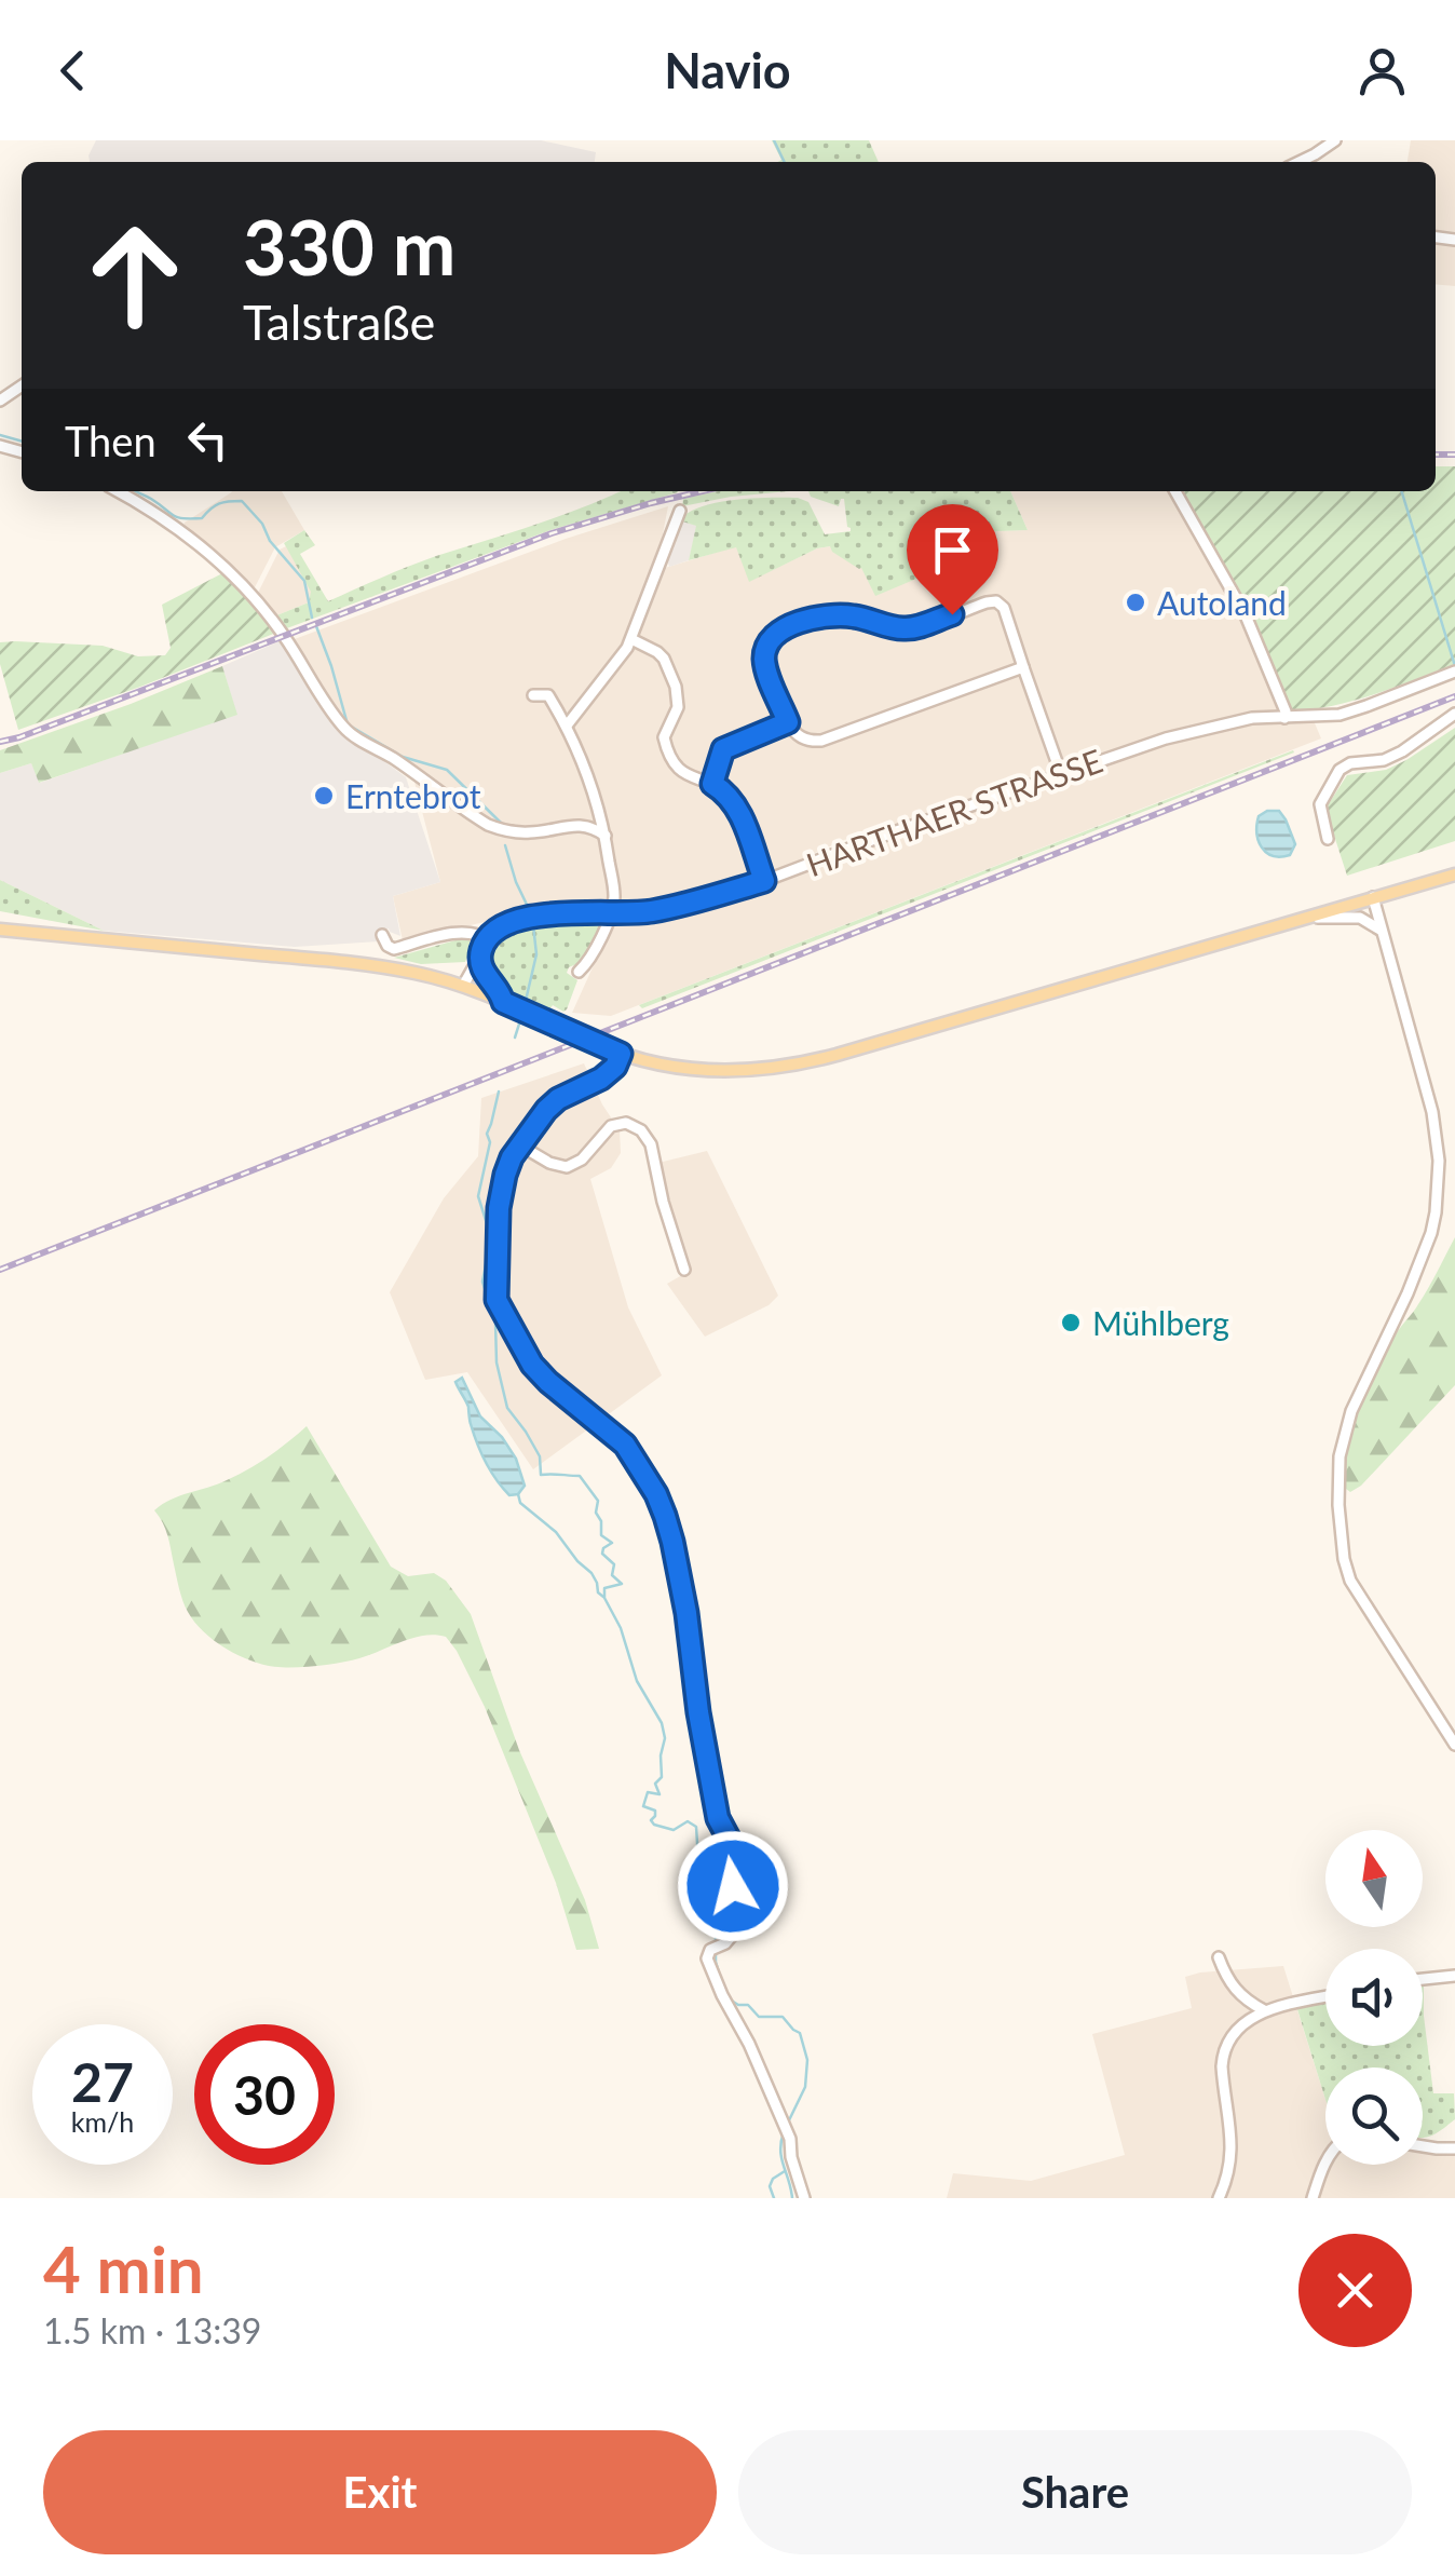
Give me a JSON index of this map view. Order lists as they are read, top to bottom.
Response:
{
  "streets": {
    "street": ["HARTHAER STRASSE"]
  },
  "places": ["Autoland", "Erntebrot", "Mühlberg"],
  "north": "top",
  "page": {
    "header": "Navio",
    "turn": ["330 m", "Talstraße"],
    "then": "Then",
    "speed": "27 km/h",
    "limit": "30",
    "heading": ["4 min", "1.5 km · 13:39"],
    "buttons": ["Exit", "Share"]
  }
}
